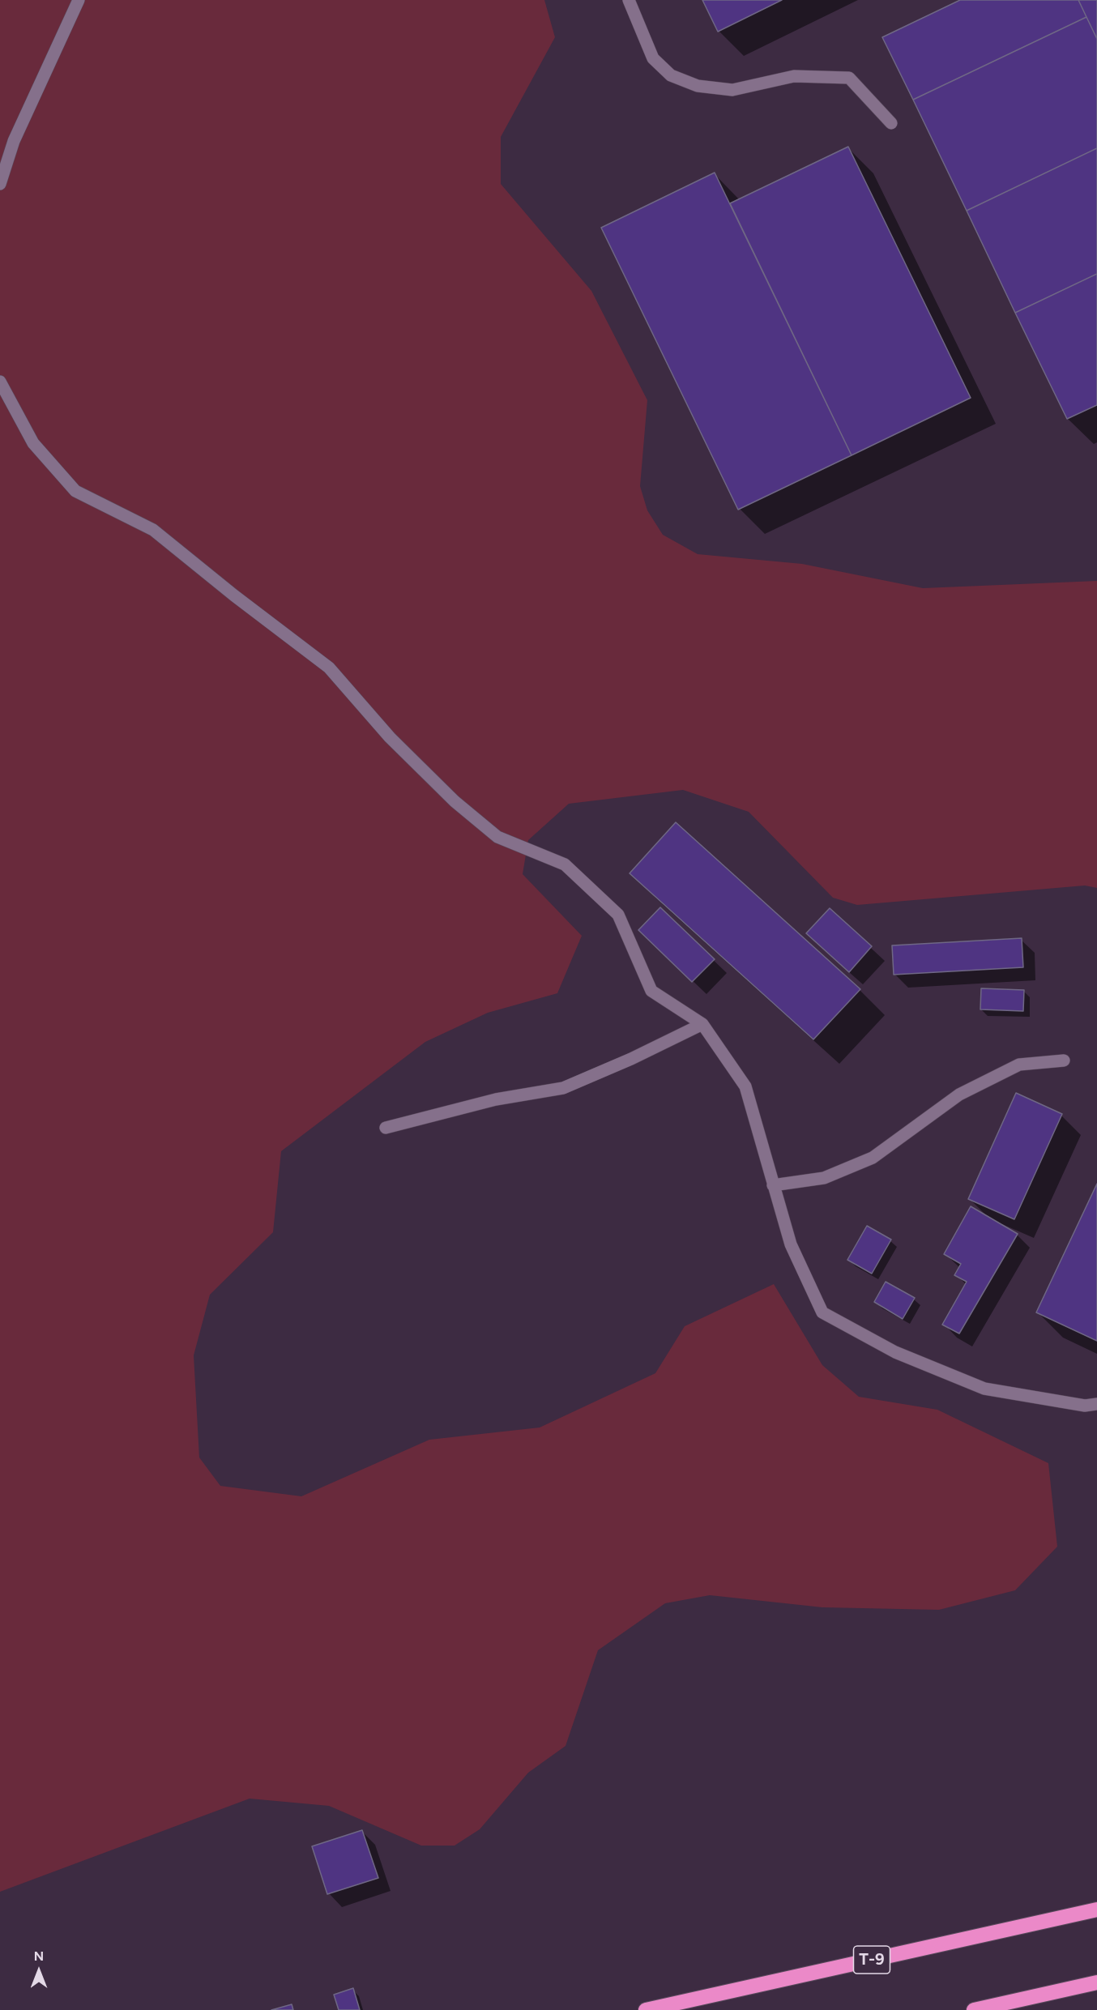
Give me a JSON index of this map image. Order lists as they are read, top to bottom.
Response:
{
  "streets": {
    "highway": ["T-9"]
  },
  "north": "top"
}
